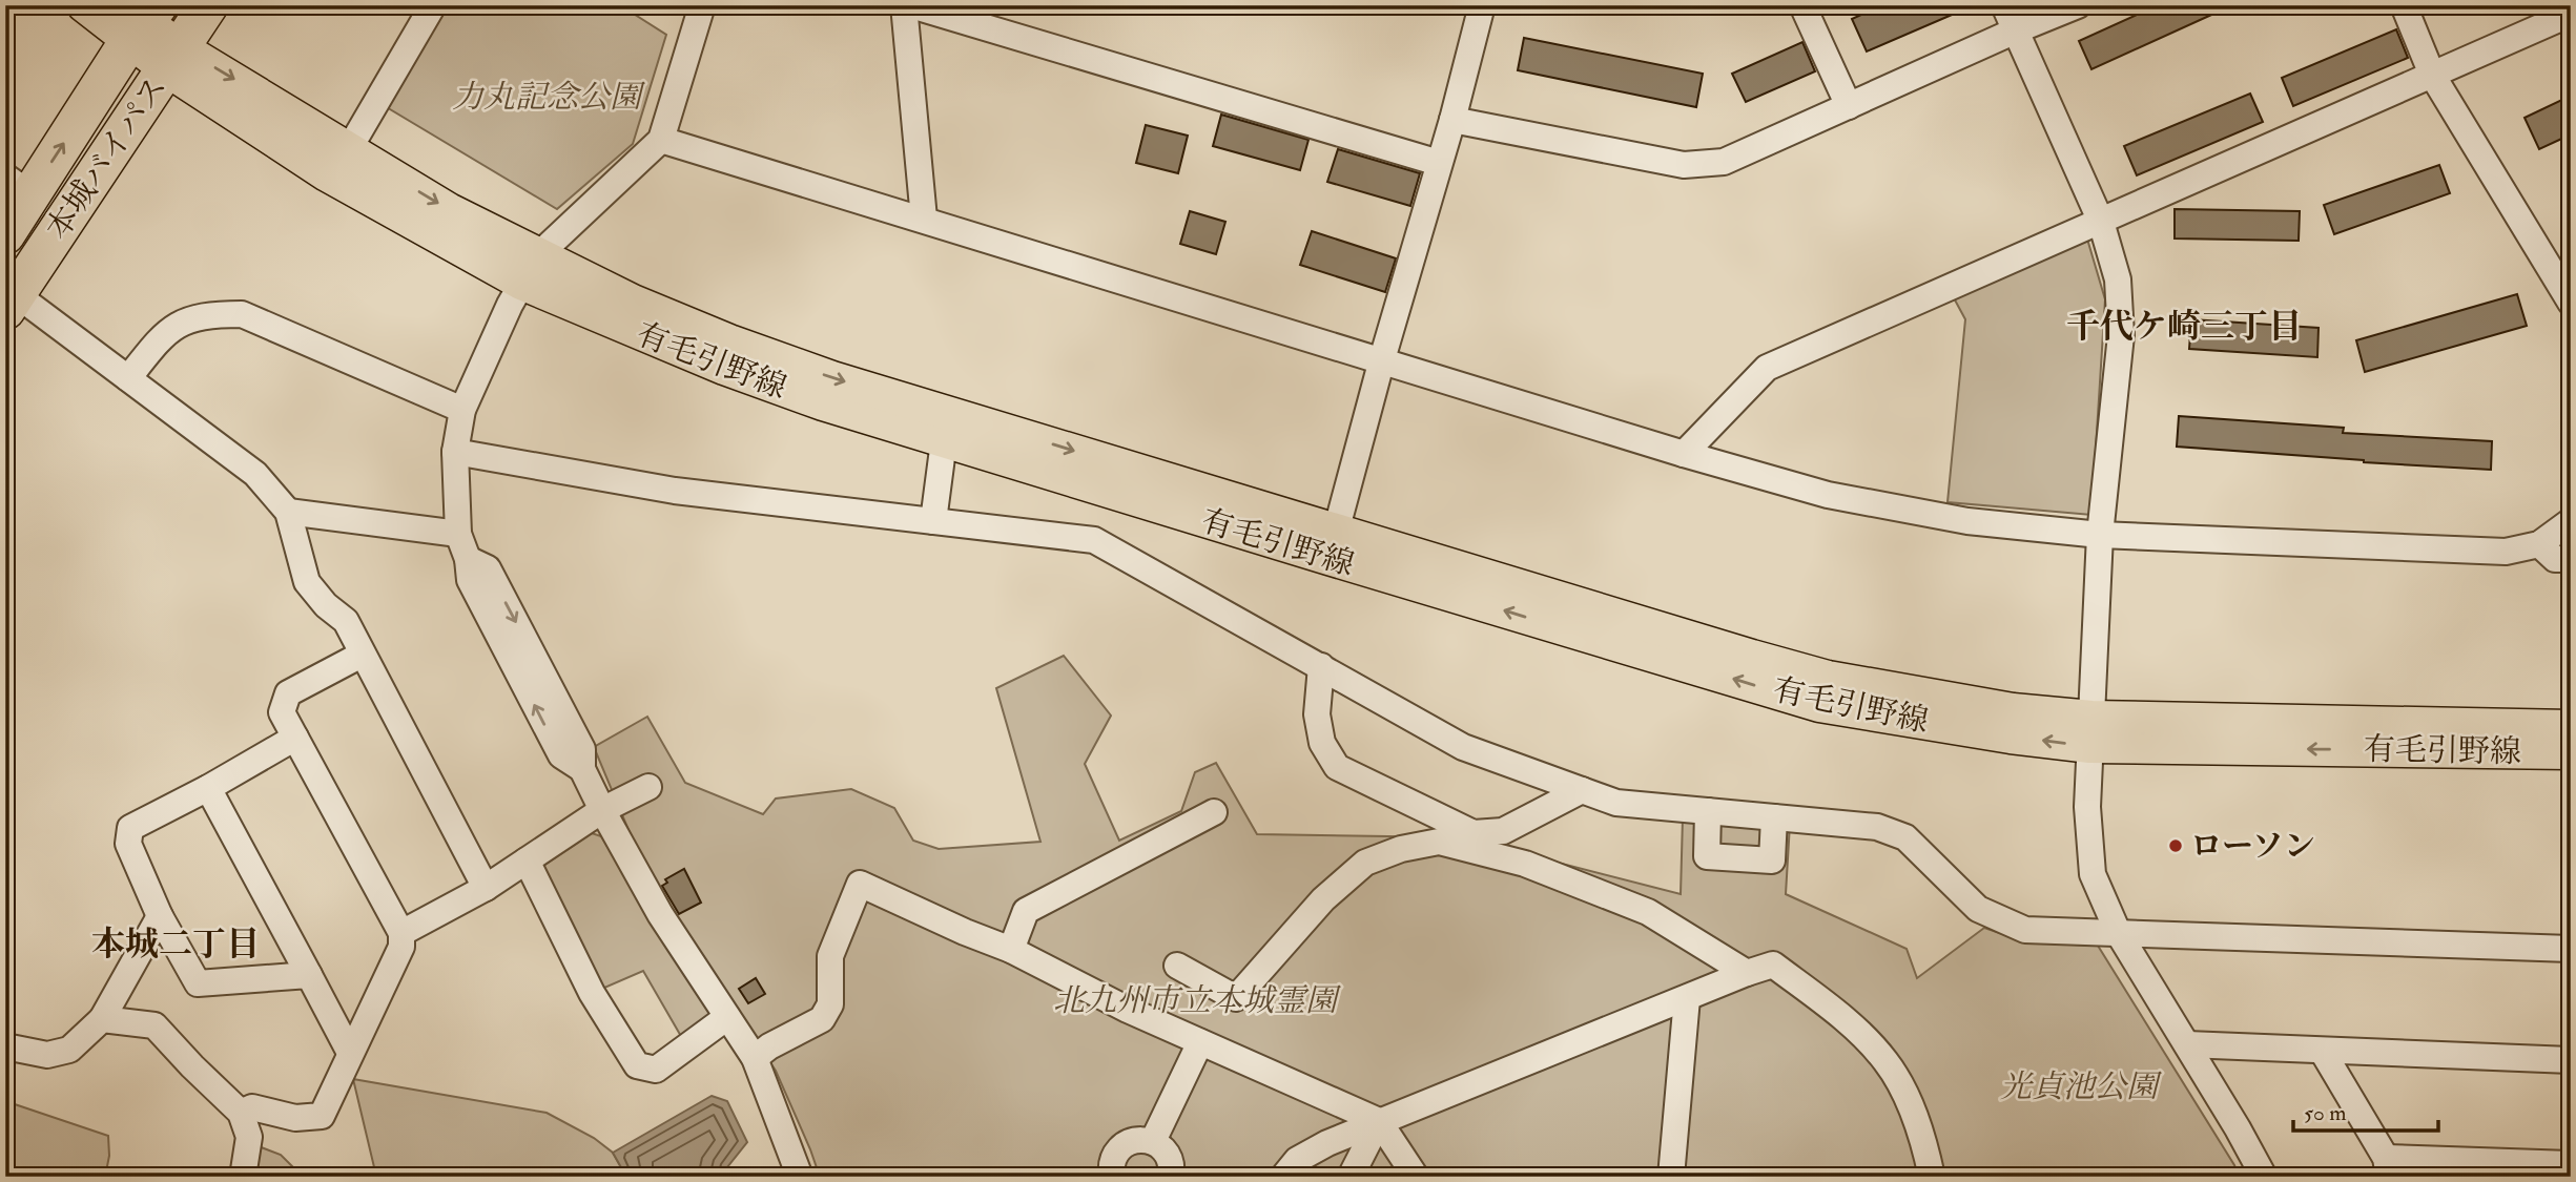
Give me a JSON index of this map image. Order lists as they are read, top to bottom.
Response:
{
  "streets": {
    "highway": ["本城バイパス"],
    "main road": ["有毛引野線"]
  },
  "crossings": [
    ["本城バイパス", "有毛引野線"]
  ],
  "districts": ["千代ケ崎三丁目", "本城二丁目"],
  "parks": ["力丸記念公園", "北九州市立本城霊園", "光貞池公園"],
  "places": ["ローソン"],
  "scale_bar": "50 m"
}
